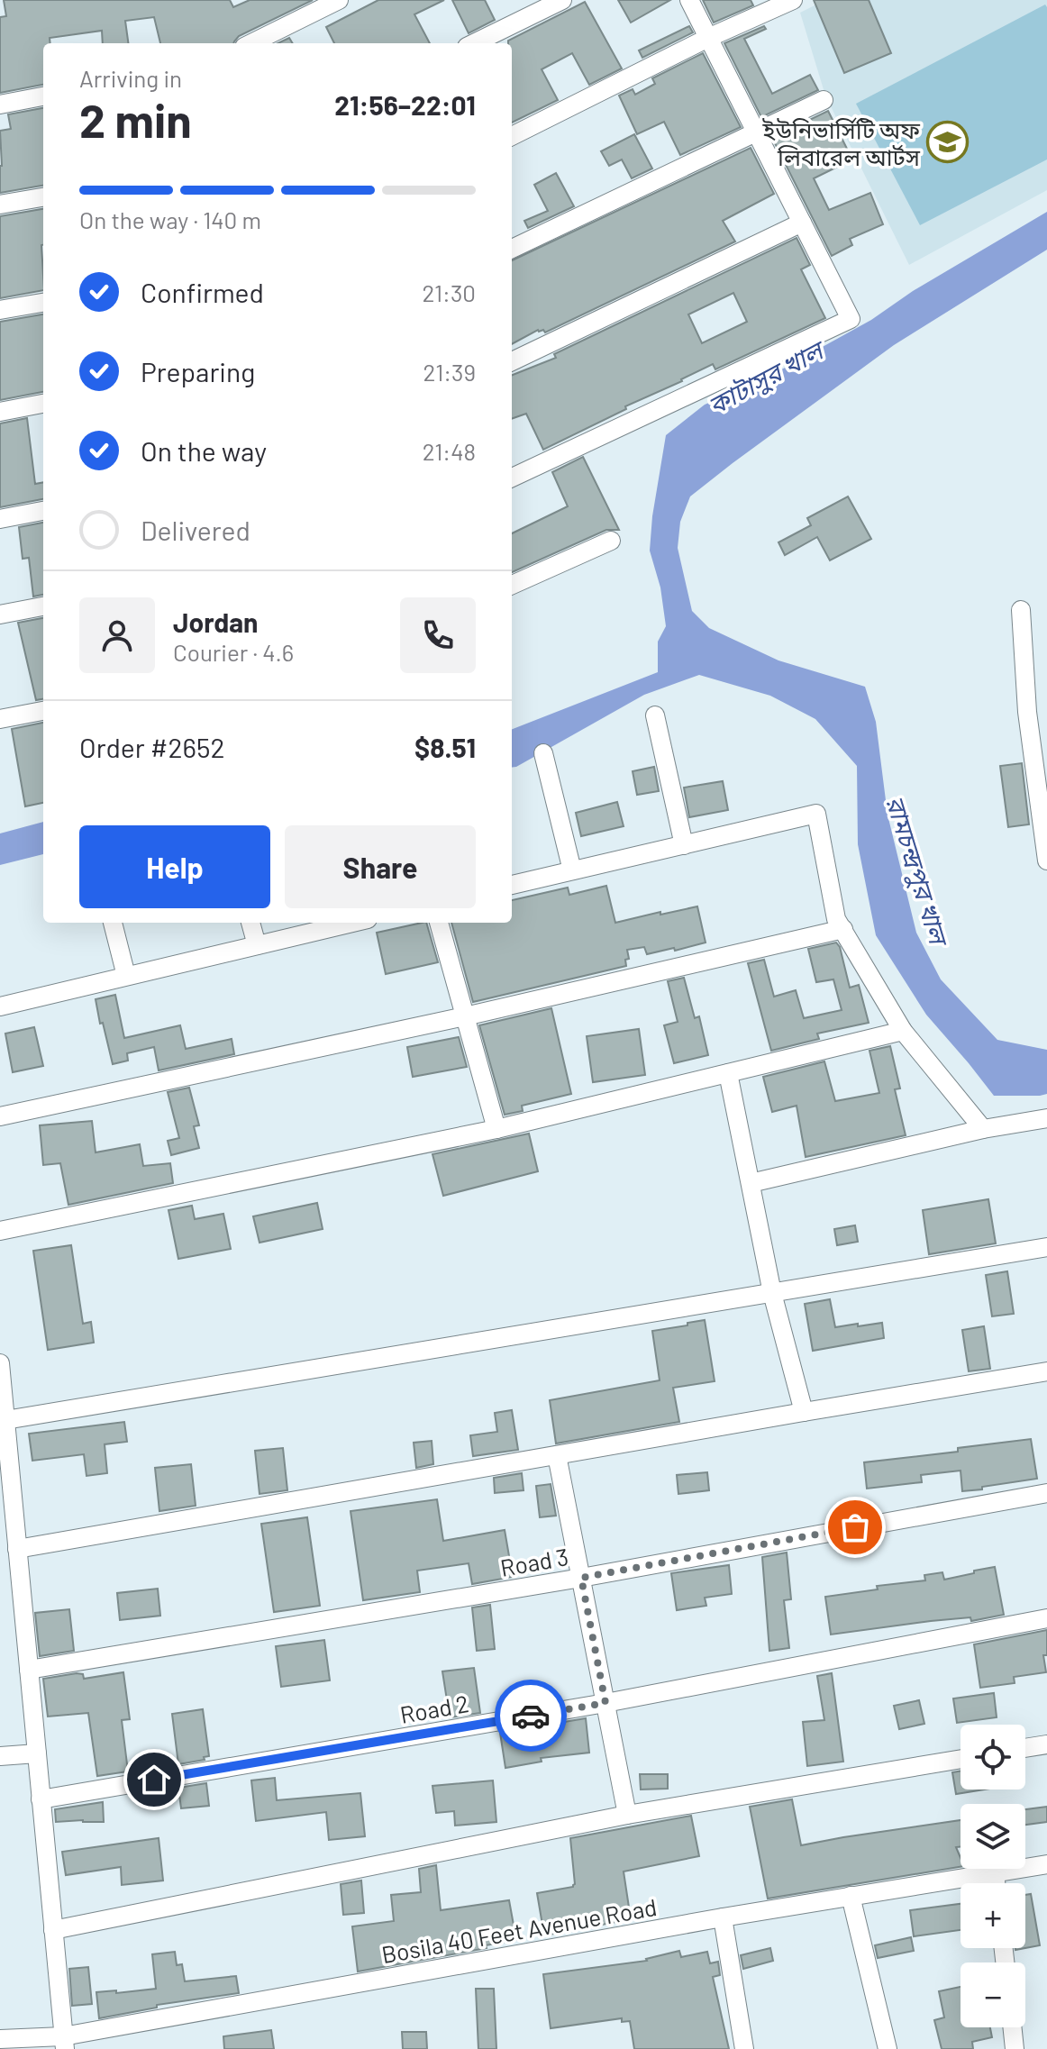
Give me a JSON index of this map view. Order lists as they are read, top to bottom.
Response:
{
  "streets": {
    "street": ["Road 3", "Road 2", "Bosila 40 Feet Avenue Road"]
  },
  "water": ["কাটাসুর খাল", "রামচন্দ্রপুর খাল"],
  "places": {
    "school or university": ["ইউনিভার্সিটি অফ লিবারেল আর্টস"]
  },
  "page": {
    "heading": ["2 min", "Arriving in", "21:56–22:01"],
    "panel": [
      "Jordan",
      "Courier · 4.6",
      "Order #2652",
      "$8.51"
    ],
    "bar": "On the way · 140 m",
    "list": [
      ["Confirmed", "21:30"],
      ["Preparing", "21:39"],
      ["On the way", "21:48"],
      "Delivered"
    ],
    "buttons": ["Help", "Share"],
    "map_buttons": ["+", "−"]
  }
}
